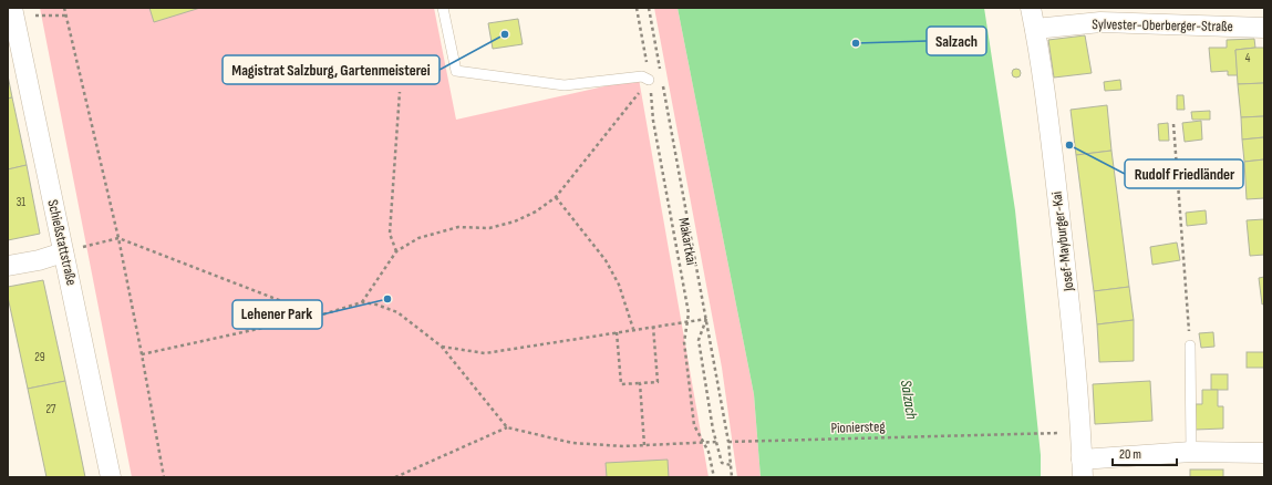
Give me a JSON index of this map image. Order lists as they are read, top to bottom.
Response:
{
  "streets": {
    "street": ["Sylvester-Oberberger-Straße", "Josef-Mayburger-Kai", "Schießstattstraße"],
    "path": ["Makartkai", "Pioniersteg"]
  },
  "crossings": [
    ["Sylvester-Oberberger-Straße", "Josef-Mayburger-Kai"],
    ["Makartkai", "Pioniersteg"]
  ],
  "water": ["Salzach"],
  "places": [
    "Magistrat Salzburg, Gartenmeisterei",
    "Salzach",
    "Rudolf Friedländer",
    "Lehener Park"
  ],
  "house_numbers": [
    "4",
    "31",
    "29",
    "27"
  ],
  "scale_bar": "20 m"
}
